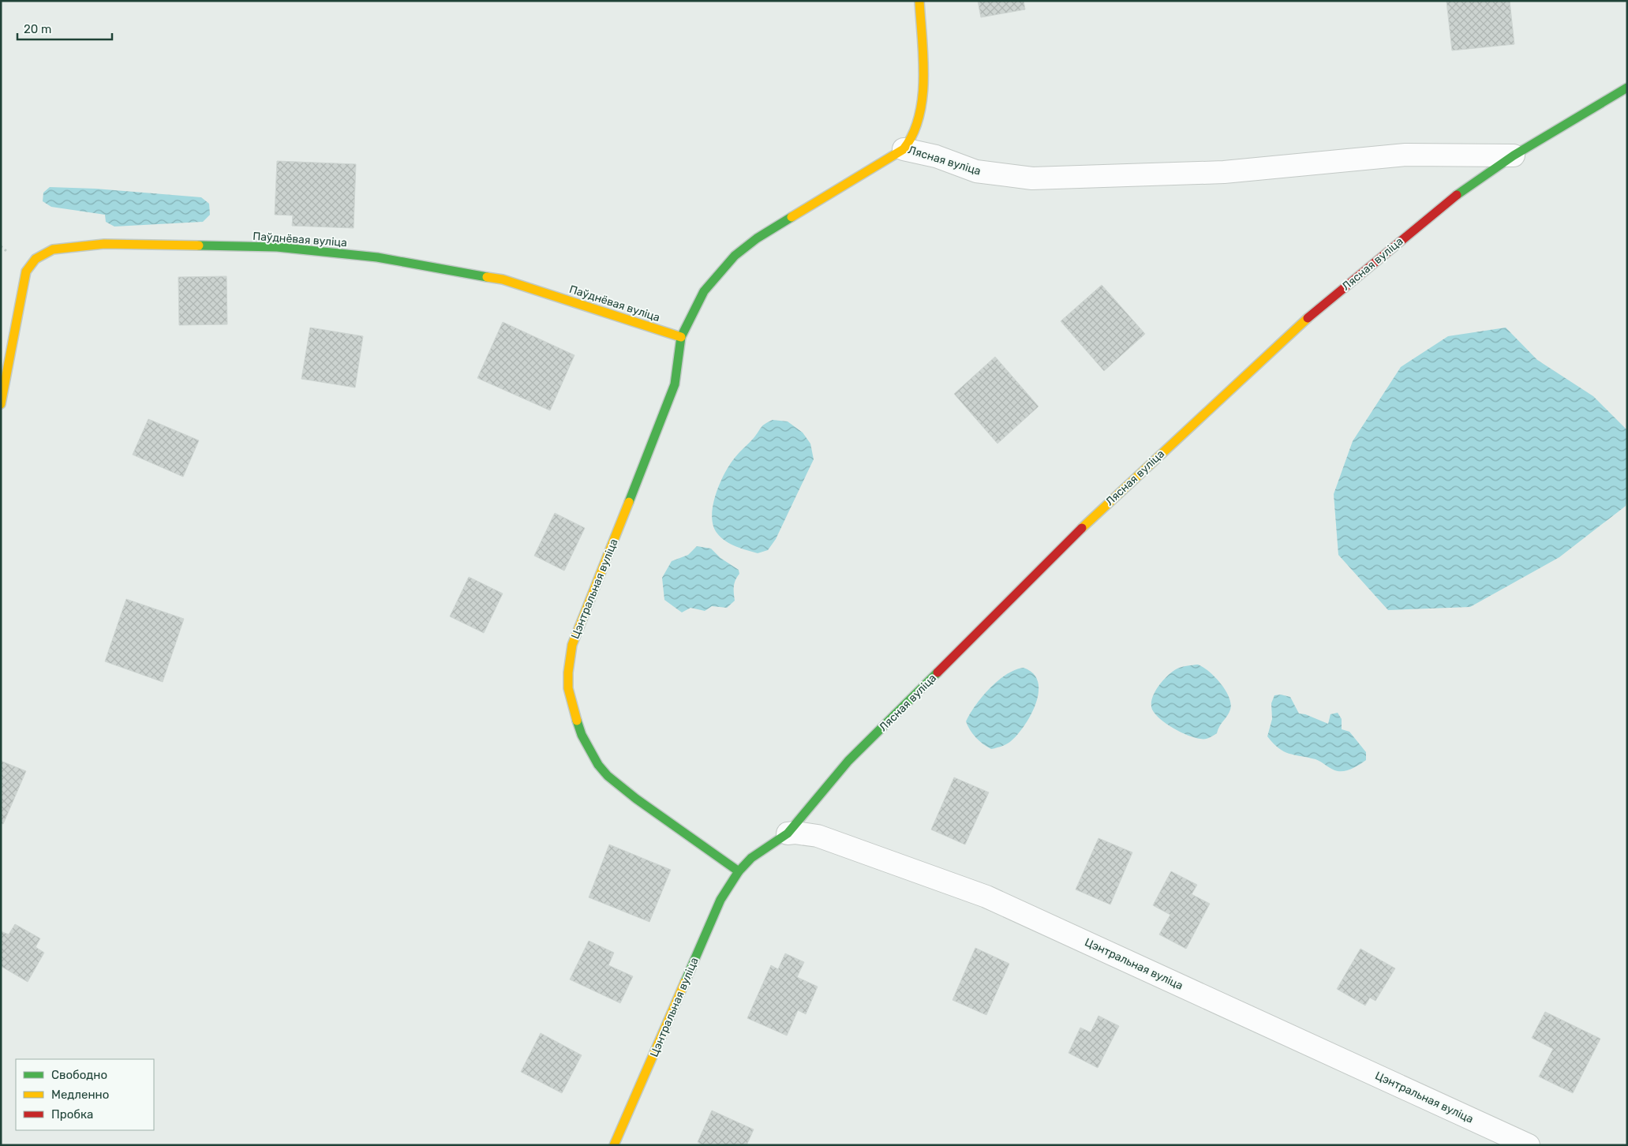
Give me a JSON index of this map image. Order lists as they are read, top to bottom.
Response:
{
  "streets": {
    "street": ["Лясная вуліца", "Паўднёвая вуліца", "Цэнтральная вуліца"]
  },
  "crossings": [
    ["Лясная вуліца", "Цэнтральная вуліца"],
    ["Паўднёвая вуліца", "Цэнтральная вуліца"]
  ],
  "legend": ["Свободно", "Медленно", "Пробка"],
  "scale_bar": "20 m"
}
